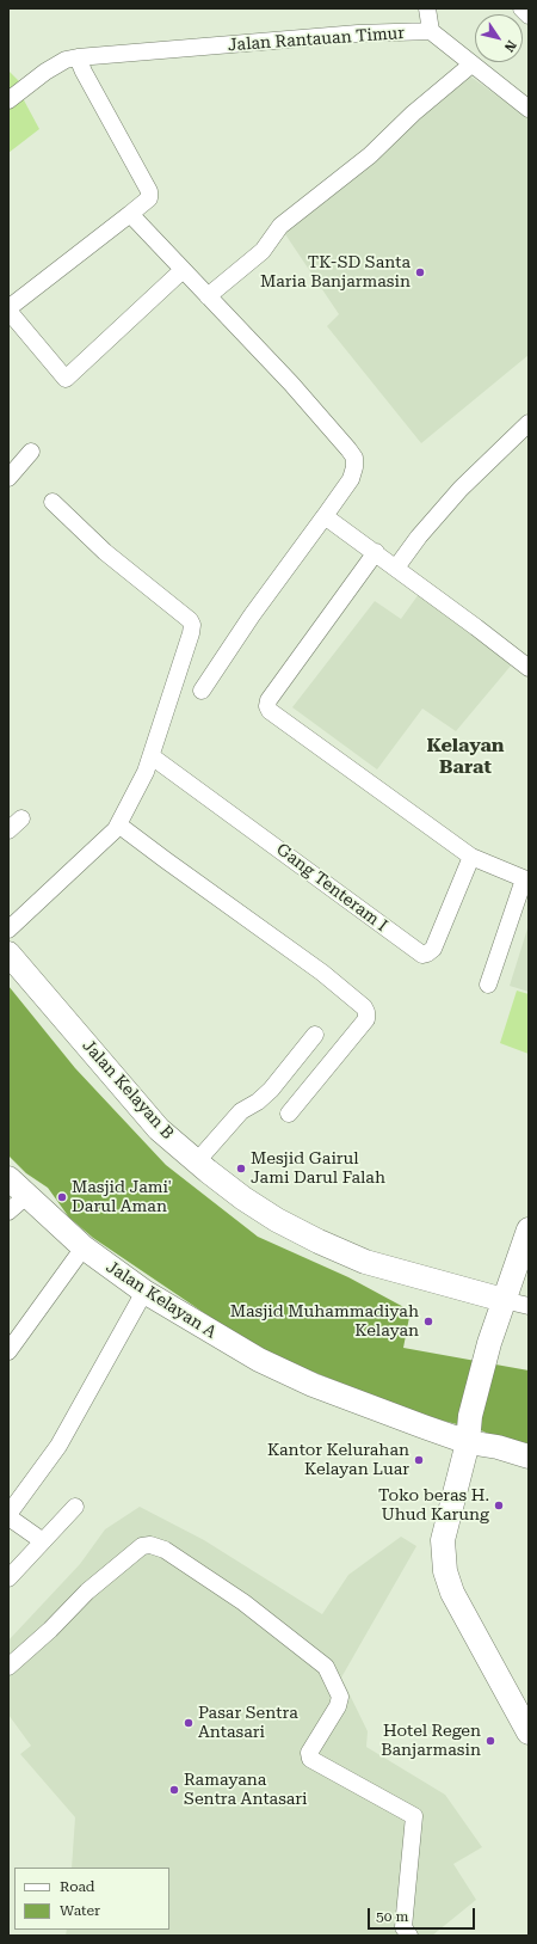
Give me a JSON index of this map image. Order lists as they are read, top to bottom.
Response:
{
  "streets": {
    "street": [
      "Jalan Rantauan Timur",
      "Gang Tenteram I",
      "Jalan Kelayan B",
      "Jalan Kelayan A"
    ]
  },
  "districts": ["Kelayan Barat"],
  "places": [
    "TK-SD Santa Maria Banjarmasin",
    "Mesjid Gairul Jami Darul Falah",
    "Masjid Jami' Darul Aman",
    "Masjid Muhammadiyah Kelayan",
    "Kantor Kelurahan Kelayan Luar",
    "Toko beras H. Uhud Karung",
    "Pasar Sentra Antasari",
    "Hotel Regen Banjarmasin",
    "Ramayana Sentra Antasari"
  ],
  "legend": ["Road", "Water"],
  "scale_bar": "50 m",
  "north": "bottom right"
}
